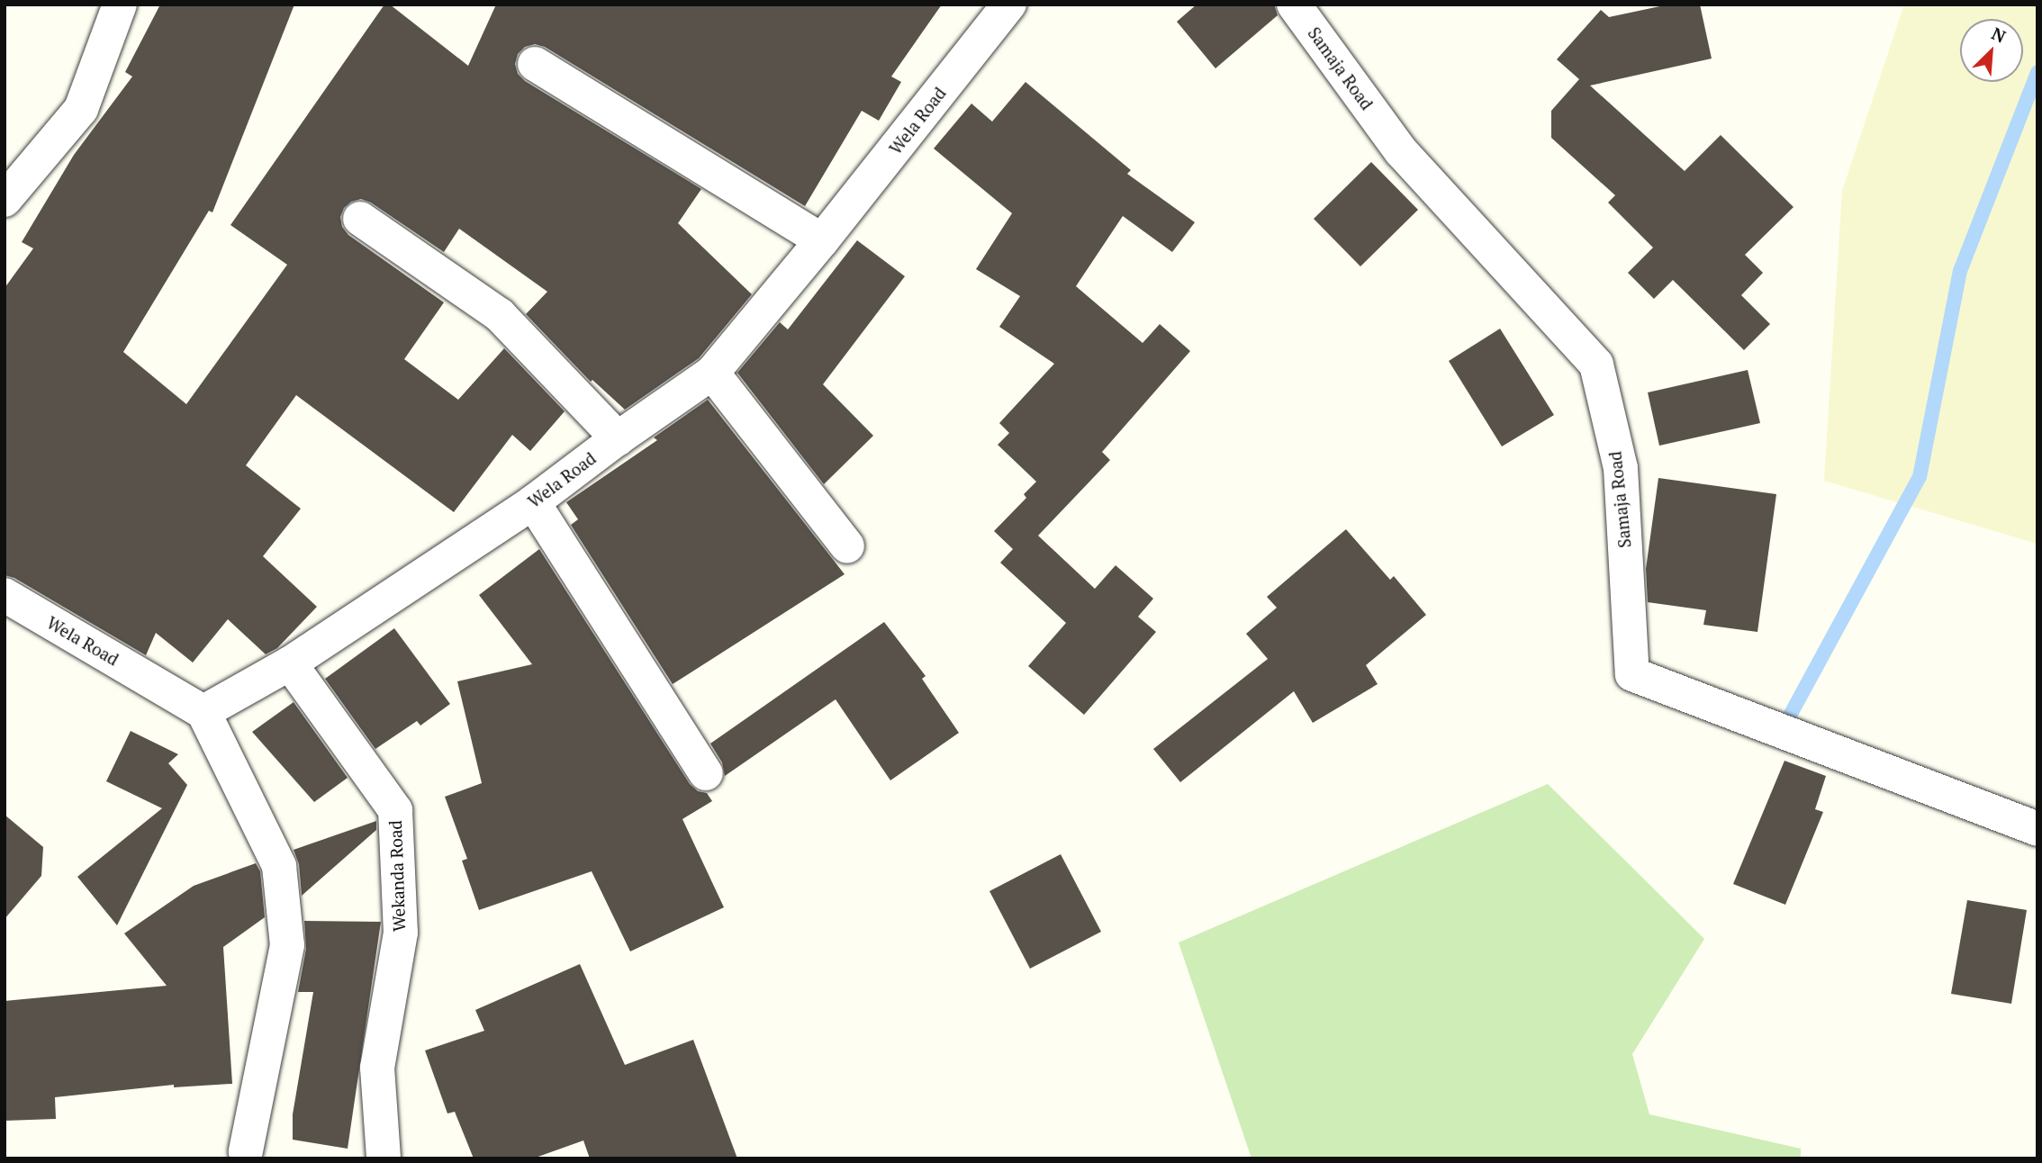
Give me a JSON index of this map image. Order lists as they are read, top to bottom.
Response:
{
  "streets": {
    "street": ["Samaja Road", "Wela Road", "Wekanda Road"]
  },
  "crossings": [
    ["Wela Road", "Wekanda Road"]
  ],
  "north": "top right"
}
